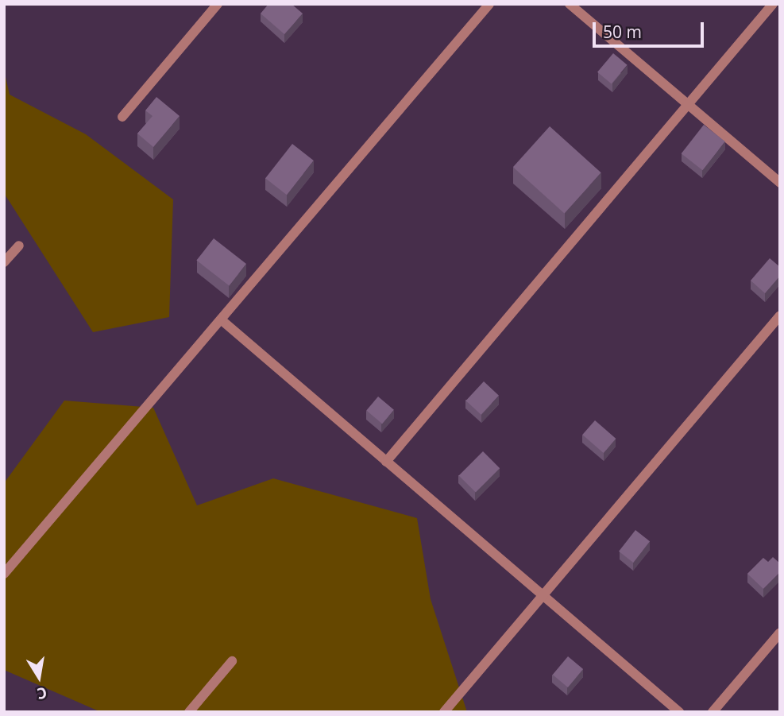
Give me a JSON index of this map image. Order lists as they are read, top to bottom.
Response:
{
  "scale_bar": "50 m",
  "north": "bottom"
}
